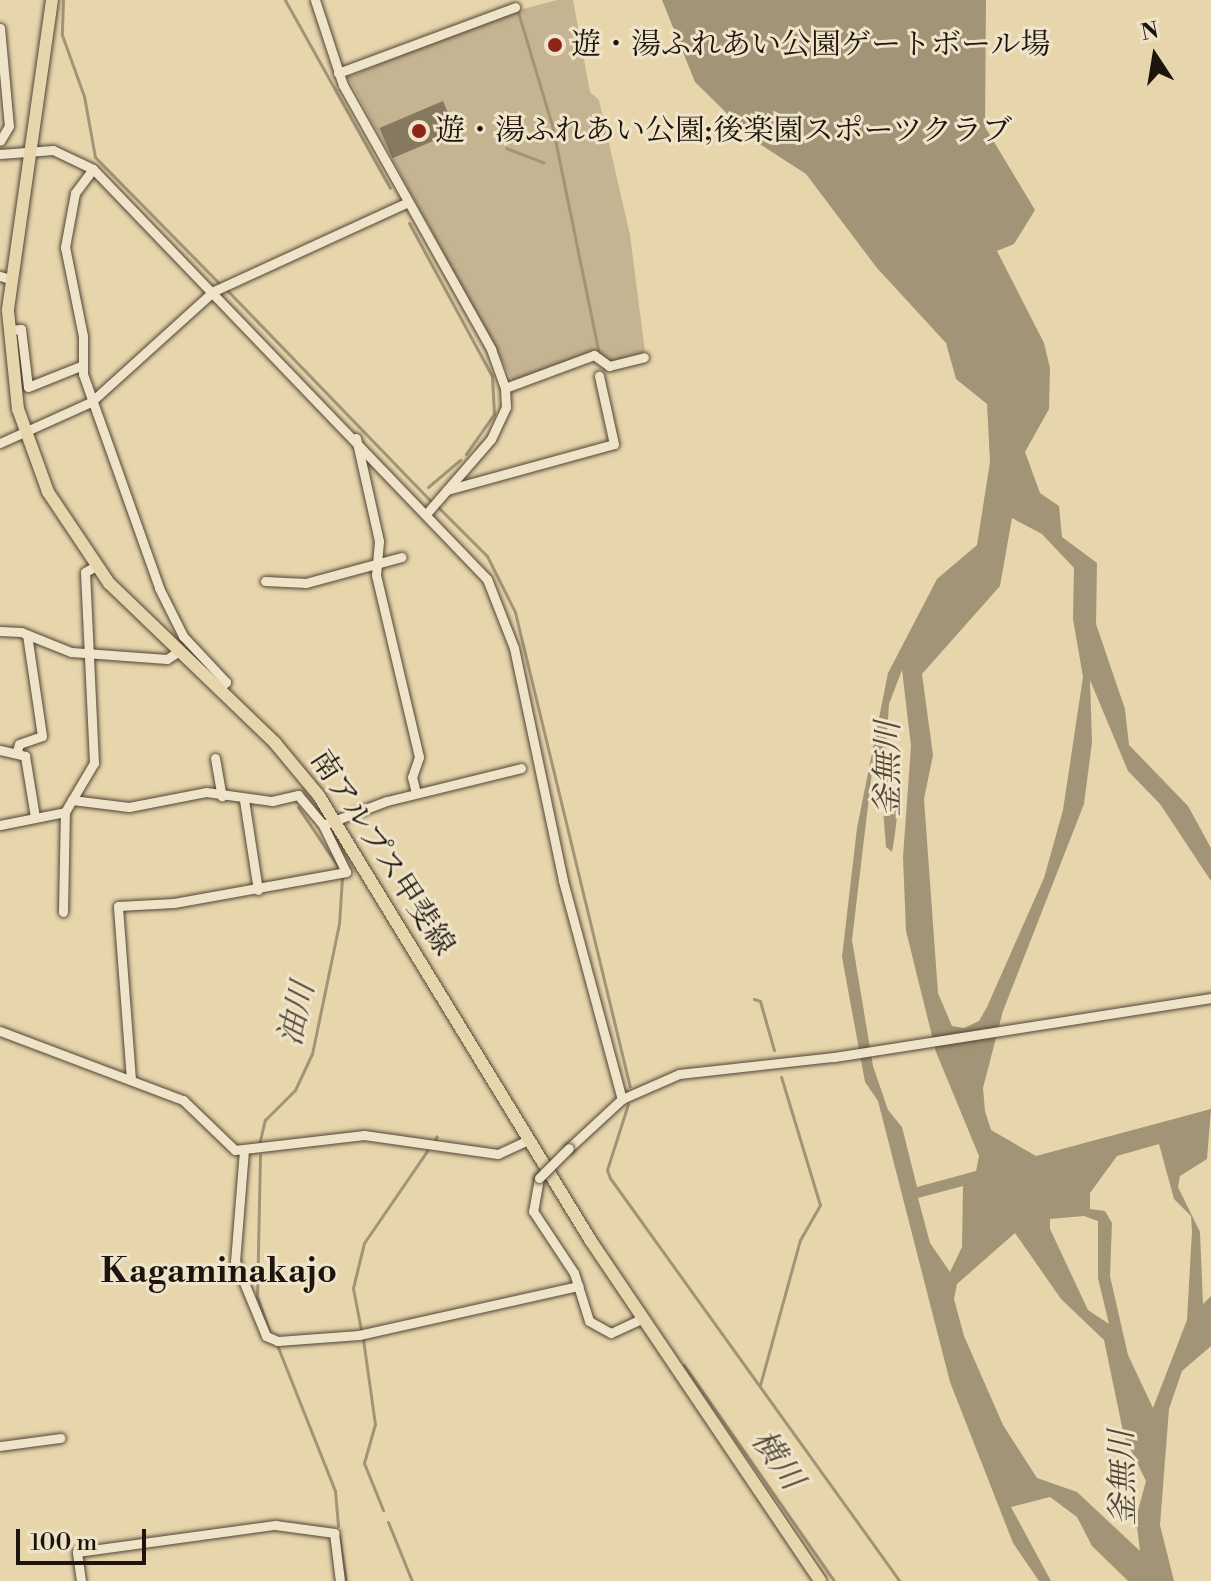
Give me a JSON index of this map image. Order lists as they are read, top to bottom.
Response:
{
  "streets": {
    "main road": ["南アルプス甲斐線"]
  },
  "districts": ["Kagaminakajo"],
  "water": ["釜無川", "油川", "横川"],
  "places": ["遊・湯ふれあい公園ゲートボール場", "遊・湯ふれあい公園;後楽園スポーツクラブ"],
  "scale_bar": "100 m",
  "north": "top"
}
